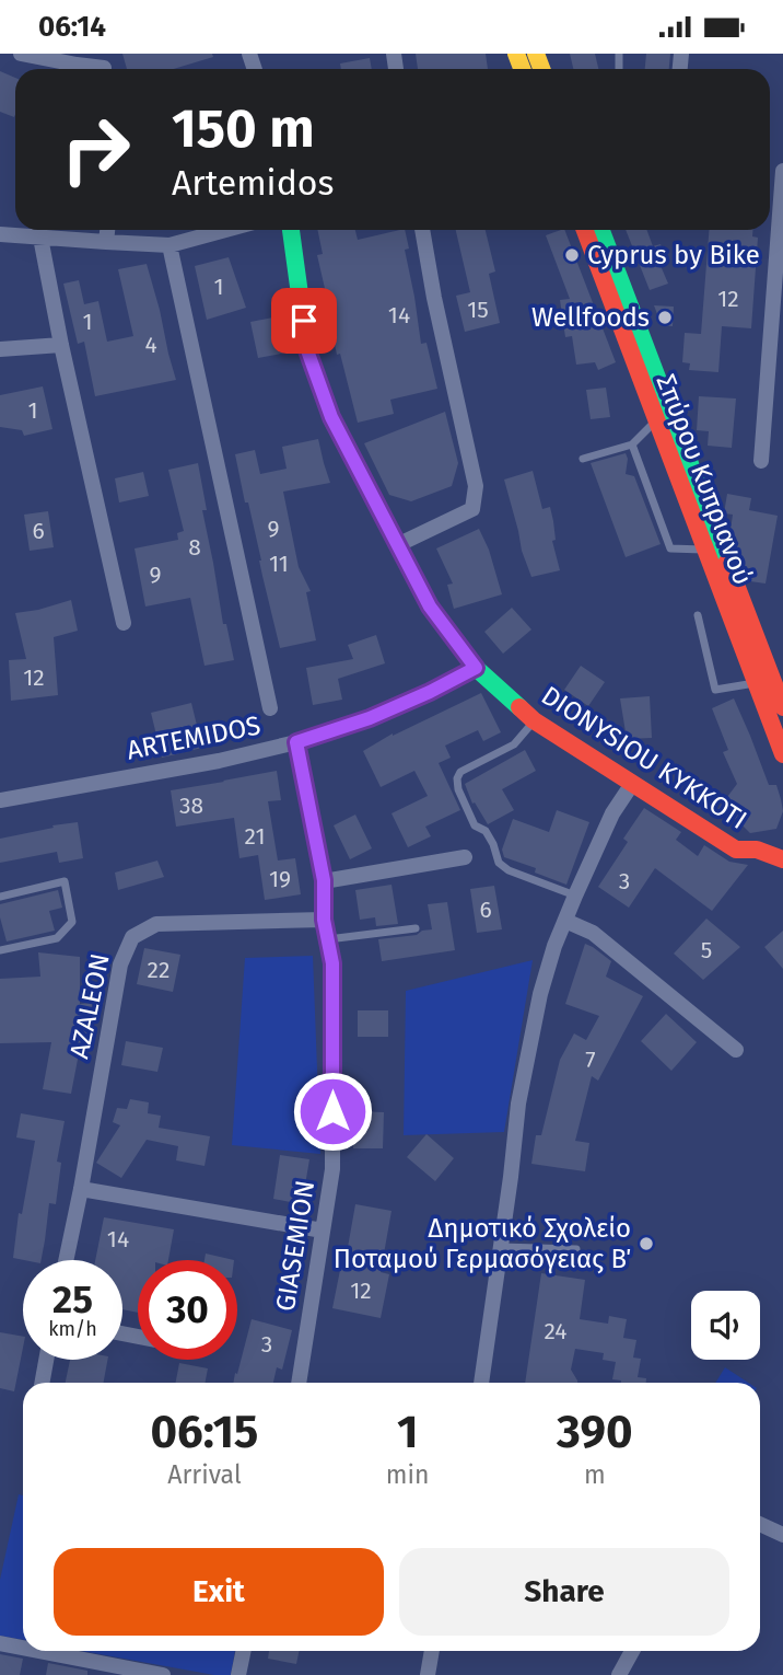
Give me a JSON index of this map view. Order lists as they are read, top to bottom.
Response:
{
  "streets": {
    "main road": ["Σπύρου Κυπριανού", "DIONYSIOU KYKKOTI"],
    "street": ["ARTEMIDOS", "AZALEON", "GIASEMION"]
  },
  "crossings": [
    ["ARTEMIDOS", "DIONYSIOU KYKKOTI"],
    ["ARTEMIDOS", "GIASEMION"],
    ["AZALEON", "GIASEMION"]
  ],
  "places": ["Cyprus by Bike", "Wellfoods", "Δημοτικό Σχολείο Ποταμού Γερμασόγειας Β΄"],
  "house_numbers": [
    "1",
    "12",
    "15",
    "14",
    "1",
    "4",
    "1",
    "9",
    "6",
    "8",
    "11",
    "9",
    "12",
    "38",
    "21",
    "19",
    "3",
    "6",
    "5",
    "22",
    "7",
    "14",
    "12",
    "24",
    "3"
  ],
  "page": {
    "status": "06:14",
    "turn": ["150 m", "Artemidos"],
    "speed": "25 km/h",
    "limit": "30",
    "eta": [
      "06:15",
      "Arrival",
      "1",
      "min",
      "390",
      "m"
    ],
    "buttons": ["Exit", "Share"]
  }
}
